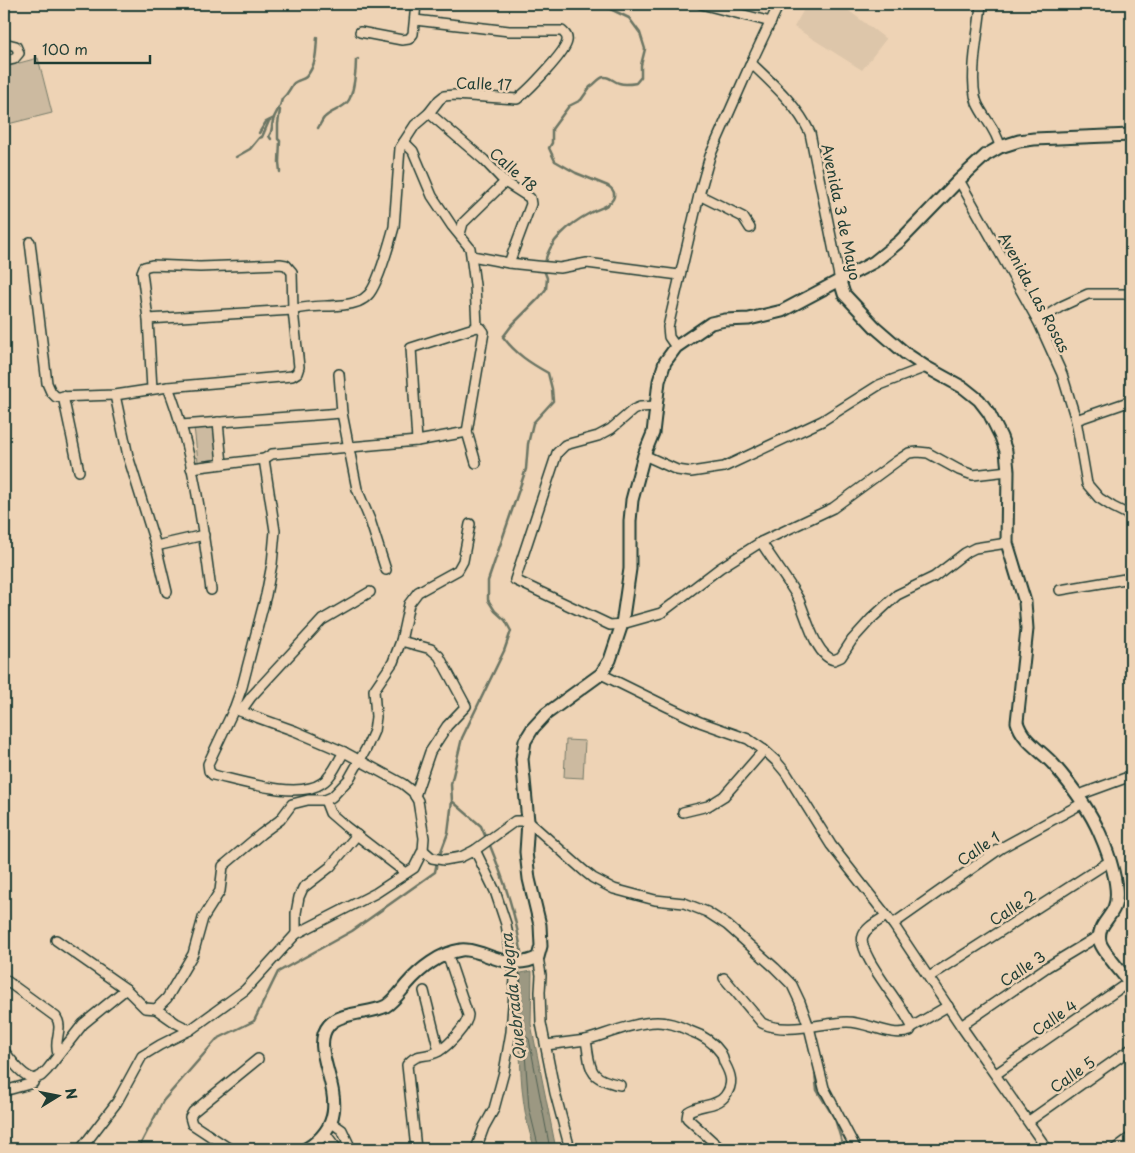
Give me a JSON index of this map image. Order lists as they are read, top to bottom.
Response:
{
  "streets": {
    "main road": ["Avenida 3 de Mayo"],
    "street": [
      "Calle 17",
      "Calle 18",
      "Avenida Las Rosas",
      "Calle 1",
      "Calle 2",
      "Calle 3",
      "Calle 4",
      "Calle 5"
    ]
  },
  "crossings": [
    ["Calle 17", "Calle 18"],
    ["Avenida 3 de Mayo", "Calle 1"],
    ["Avenida 3 de Mayo", "Calle 2"],
    ["Avenida 3 de Mayo", "Calle 3"]
  ],
  "water": ["Quebrada Negra"],
  "scale_bar": "100 m",
  "north": "right"
}
